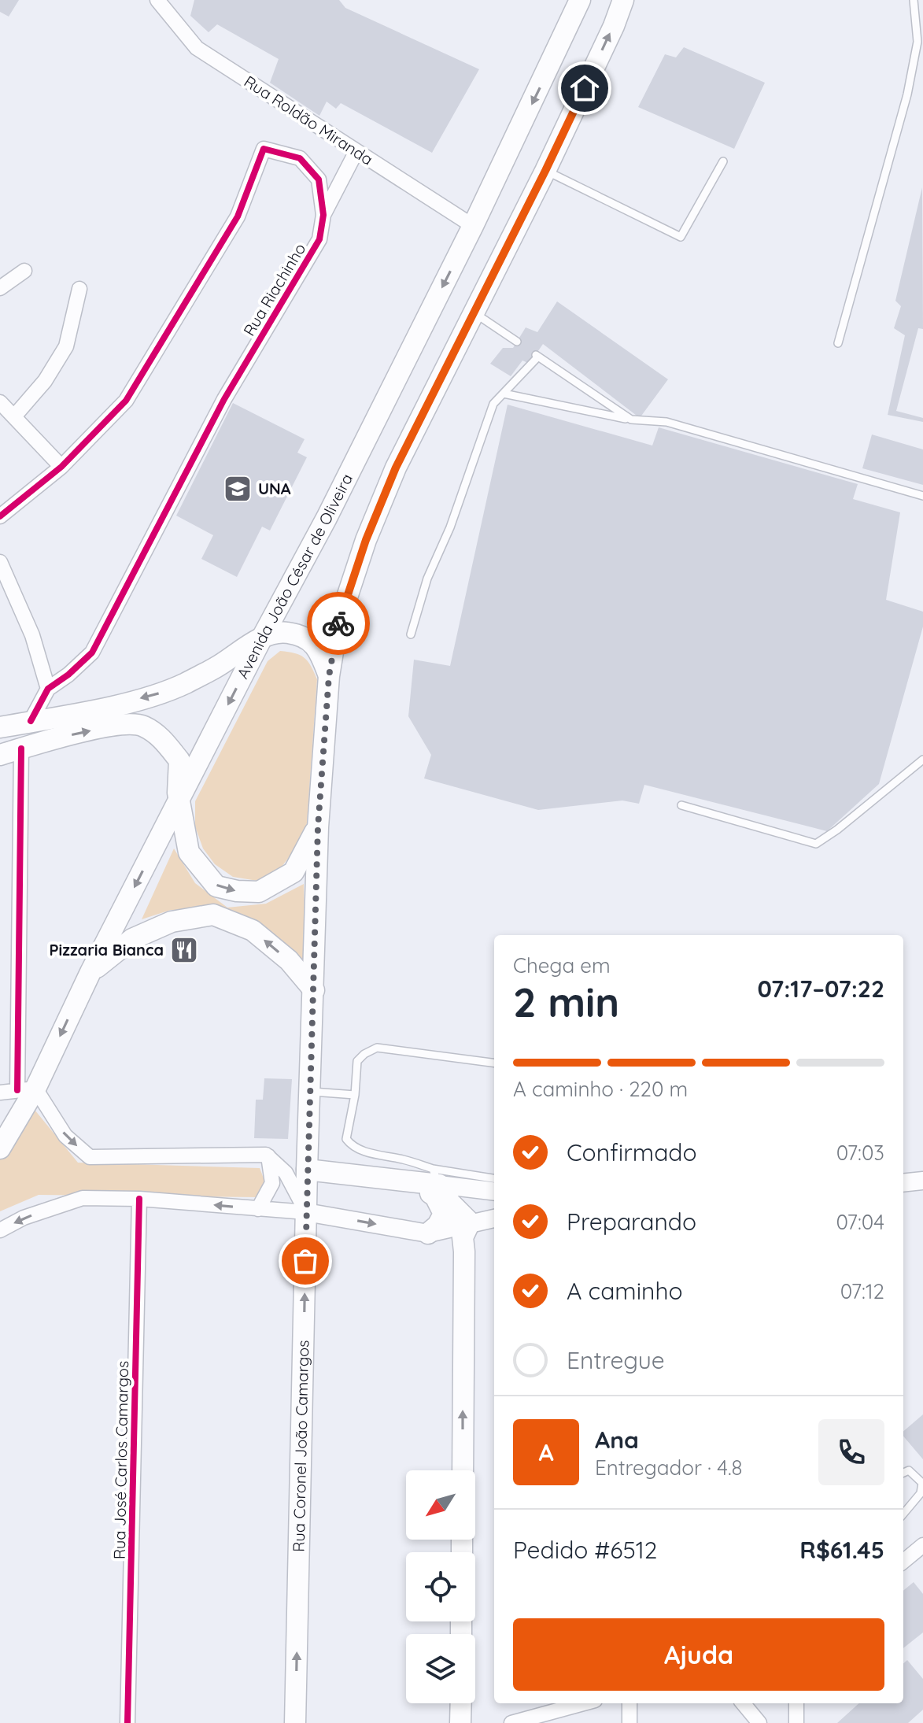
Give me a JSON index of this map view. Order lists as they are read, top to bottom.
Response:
{
  "streets": {
    "main road": ["Avenida João César de Oliveira", "Rua Coronel João Camargos"],
    "street": ["Rua Roldão Miranda", "Rua Riachinho", "Rua José Carlos Camargos"]
  },
  "crossings": [
    ["Rua Roldão Miranda", "Avenida João César de Oliveira"]
  ],
  "places": {
    "school or university": ["UNA"],
    "restaurant": ["Pizzaria Bianca"]
  },
  "north": "bottom left",
  "page": {
    "heading": ["2 min", "Chega em", "07:17–07:22"],
    "panel": [
      "Ana",
      "Entregador · 4.8",
      "Pedido #6512",
      "R$61.45"
    ],
    "bar": "A caminho · 220 m",
    "list": [
      ["Confirmado", "07:03"],
      ["Preparando", "07:04"],
      ["A caminho", "07:12"],
      "Entregue"
    ],
    "round": "A",
    "buttons": "Ajuda"
  }
}
